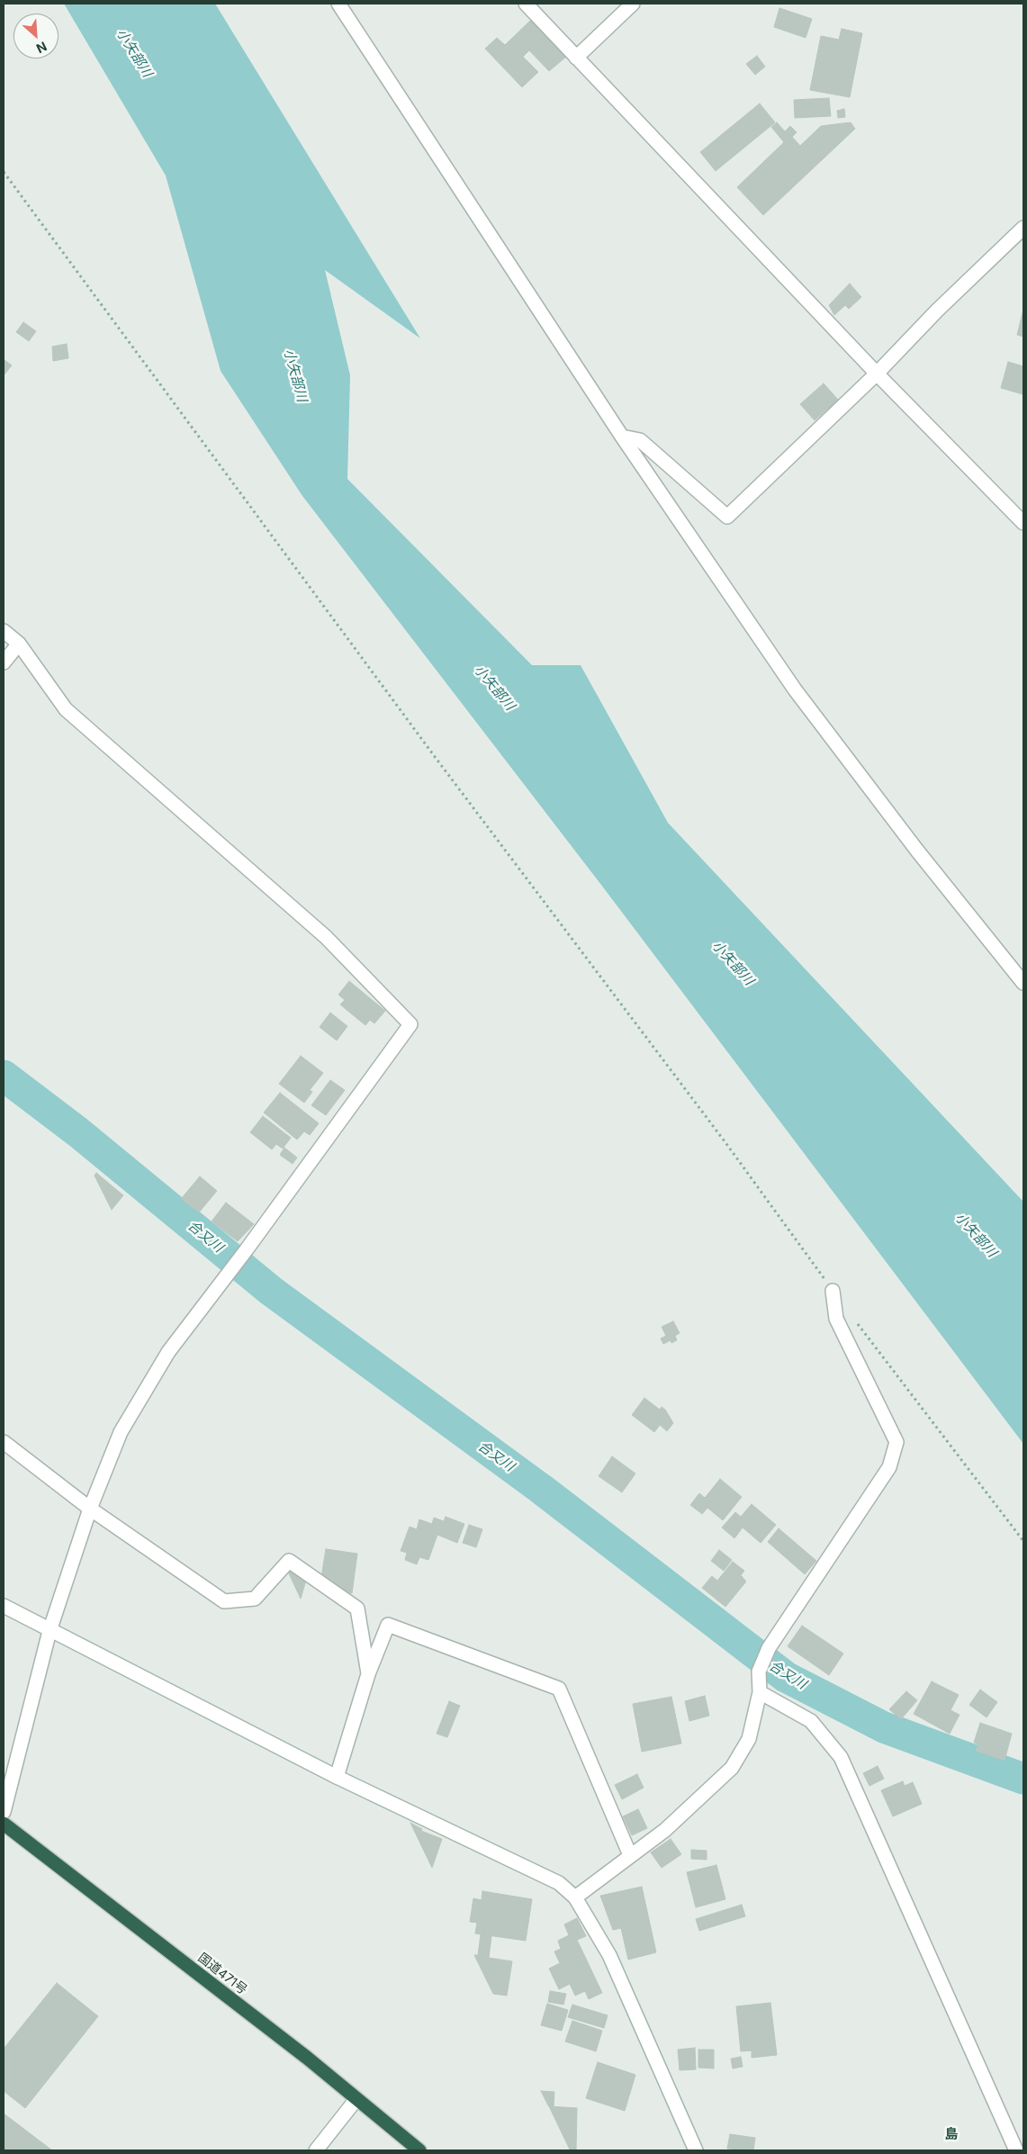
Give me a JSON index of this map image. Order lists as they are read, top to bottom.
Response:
{
  "streets": {
    "highway": ["国道471号"]
  },
  "districts": ["島"],
  "water": ["小矢部川", "合又川"],
  "north": "bottom right"
}
